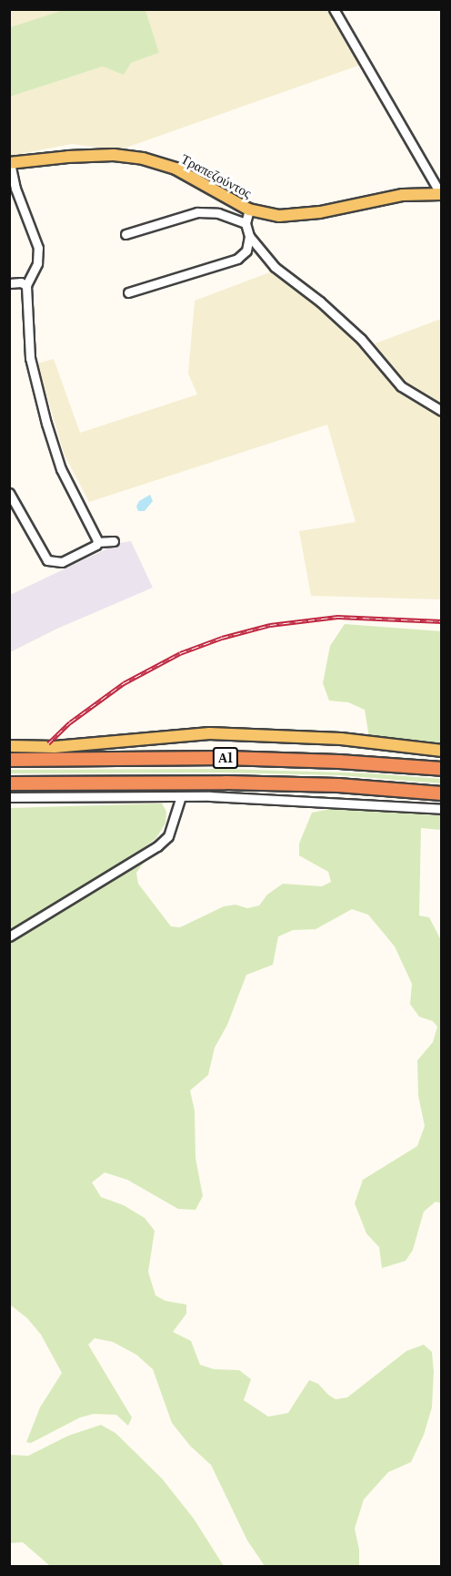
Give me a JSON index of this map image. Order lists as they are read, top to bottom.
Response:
{
  "streets": {
    "highway": ["Α1"],
    "main road": ["Τραπεζούντος"]
  }
}
